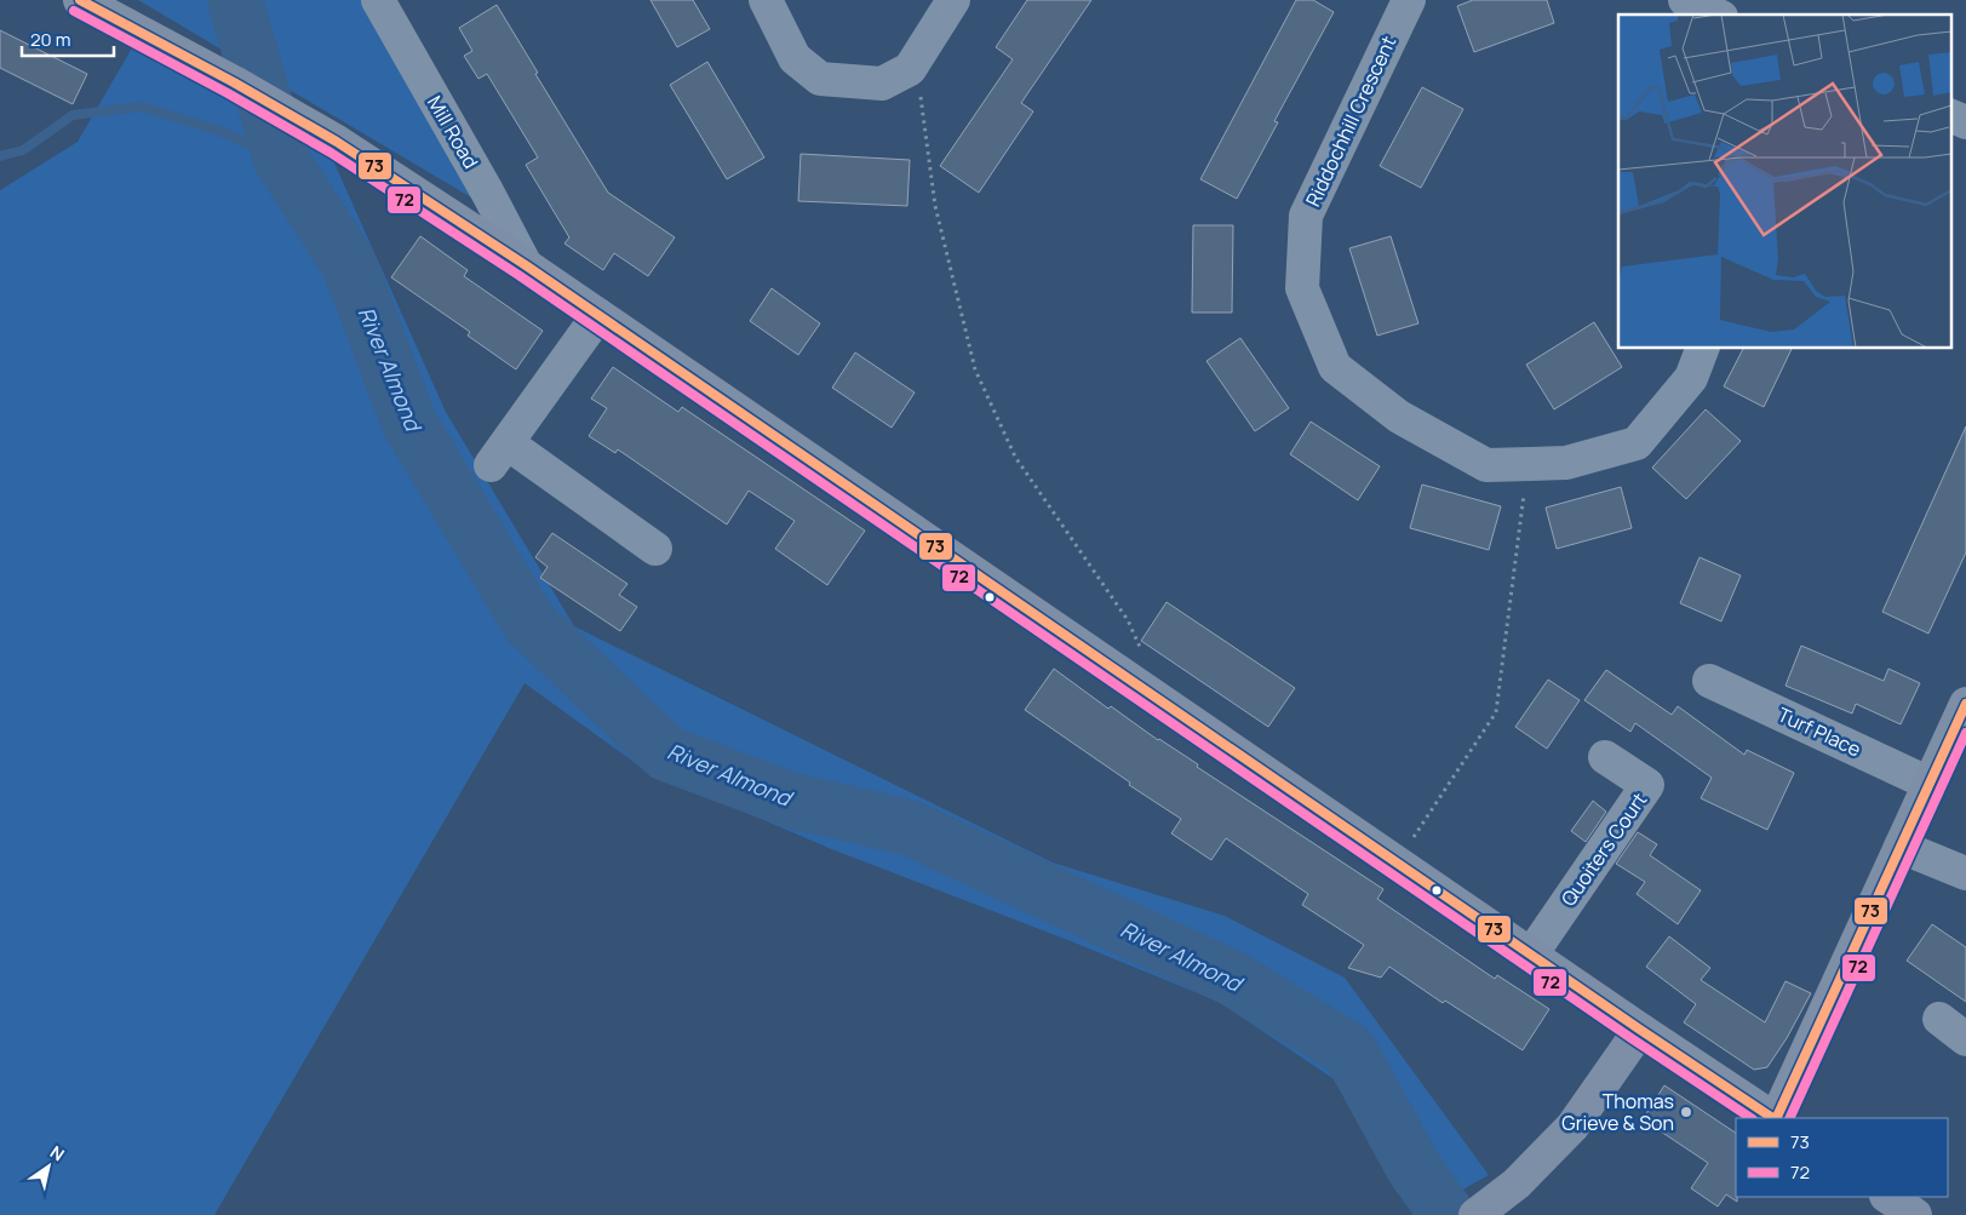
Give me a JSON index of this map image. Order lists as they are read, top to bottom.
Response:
{
  "streets": {
    "street": [
      "Riddochhill Crescent",
      "Mill Road",
      "Turf Place",
      "Quoiters Court"
    ]
  },
  "water": ["River Almond"],
  "places": ["Thomas Grieve & Son"],
  "lines": ["transit line 73", "transit line 72"],
  "legend": ["73", "72"],
  "scale_bar": "20 m",
  "north": "top right"
}
